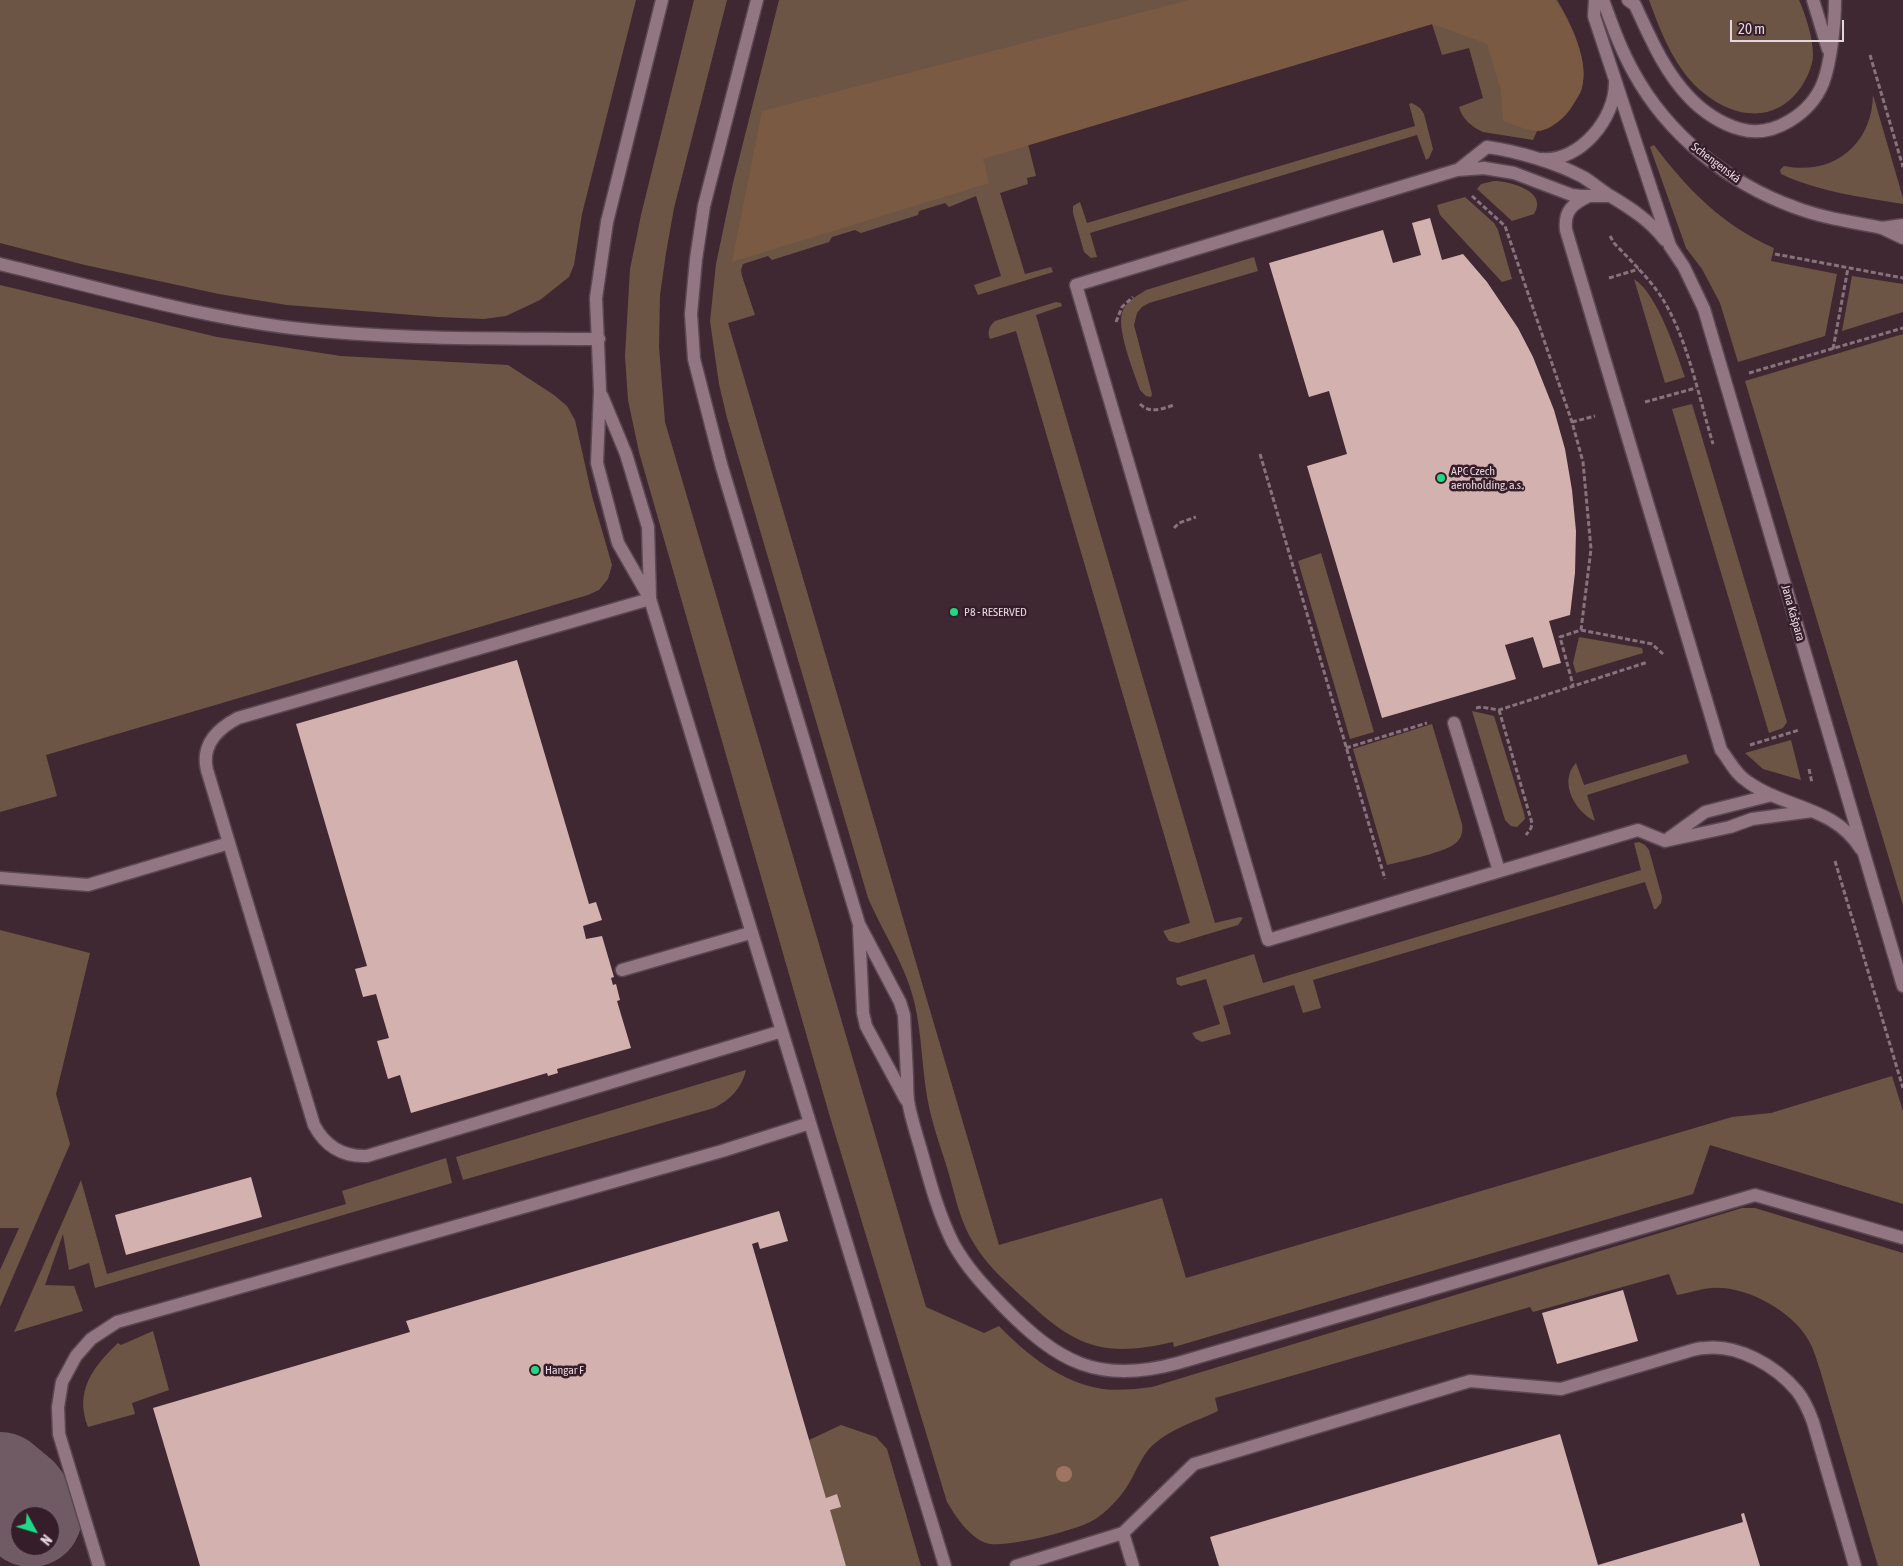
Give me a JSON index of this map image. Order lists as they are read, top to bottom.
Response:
{
  "streets": {
    "street": ["Schengenská", "Jana Kašpara"]
  },
  "places": ["APC Czech aeroholding, a.s.", "P8 - RESERVED", "Hangar F"],
  "scale_bar": "20 m",
  "north": "bottom right"
}
